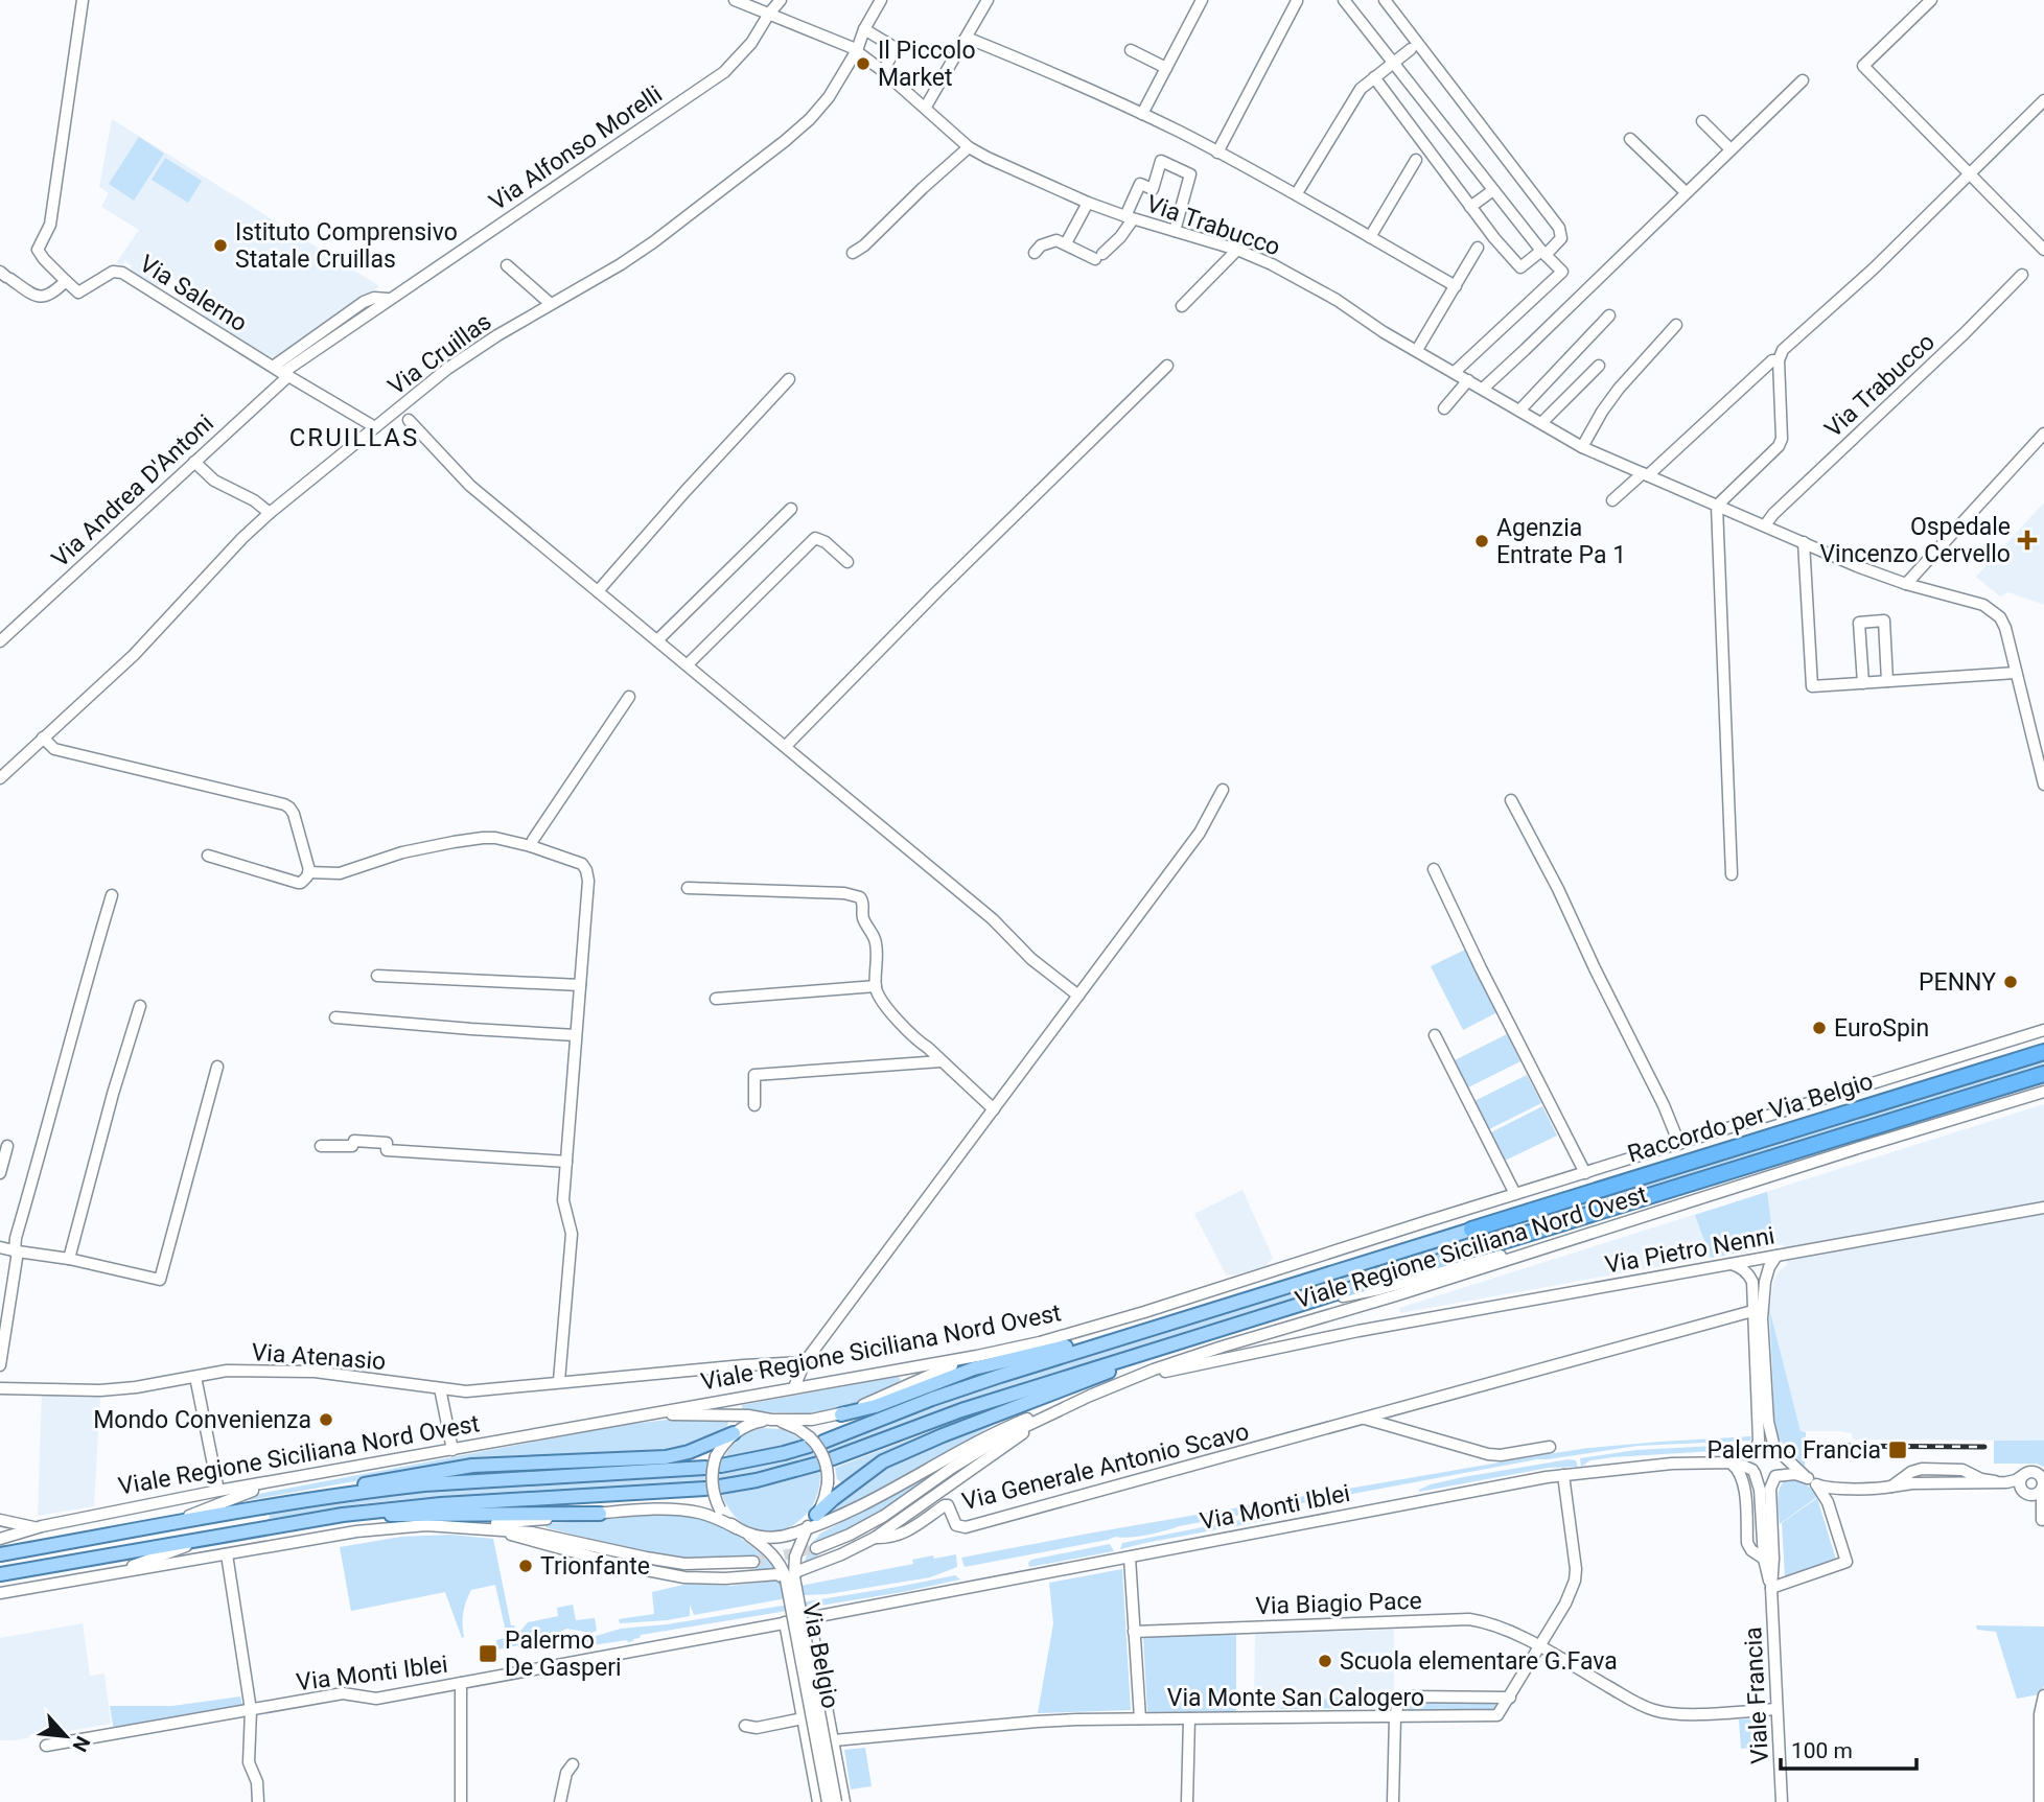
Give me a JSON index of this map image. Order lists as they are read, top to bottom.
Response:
{
  "streets": {
    "highway": ["Raccordo per Via Belgio"],
    "main road": ["Viale Regione Siciliana Nord Ovest"],
    "street": [
      "Via Alfonso Morelli",
      "Via Trabucco",
      "Via Salerno",
      "Via Cruillas",
      "Via Andrea D'Antoni",
      "Via Pietro Nenni",
      "Via Atenasio",
      "Via Generale Antonio Scavo",
      "Via Monti Iblei",
      "Via Biagio Pace",
      "Via Belgio",
      "Viale Francia",
      "Via Monte San Calogero"
    ]
  },
  "crossings": [
    ["Via Alfonso Morelli", "Via Trabucco"],
    ["Via Alfonso Morelli", "Via Salerno"],
    ["Via Alfonso Morelli", "Via Andrea D'Antoni"],
    ["Via Trabucco", "Via Cruillas"],
    ["Via Salerno", "Via Cruillas"],
    ["Via Salerno", "Via Andrea D'Antoni"],
    ["Raccordo per Via Belgio", "Viale Regione Siciliana Nord Ovest"],
    ["Viale Regione Siciliana Nord Ovest", "Via Pietro Nenni"],
    ["Viale Regione Siciliana Nord Ovest", "Via Belgio"],
    ["Via Monti Iblei", "Via Belgio"],
    ["Via Monti Iblei", "Viale Francia"],
    ["Via Monti Iblei", "Via Monte San Calogero"],
    ["Via Biagio Pace", "Viale Francia"],
    ["Via Biagio Pace", "Via Monte San Calogero"],
    ["Via Belgio", "Via Monte San Calogero"]
  ],
  "districts": ["CRUILLAS"],
  "places": {
    "other": [
      "Il Piccolo Market",
      "Istituto Comprensivo Statale Cruillas",
      "Agenzia Entrate Pa 1",
      "PENNY",
      "EuroSpin",
      "Mondo Convenienza",
      "Trionfante",
      "Scuola elementare G.Fava"
    ],
    "health": ["Ospedale Vincenzo Cervello"],
    "transit": ["Palermo Francia", "Palermo De Gasperi"]
  },
  "scale_bar": "100 m",
  "north": "bottom right"
}
